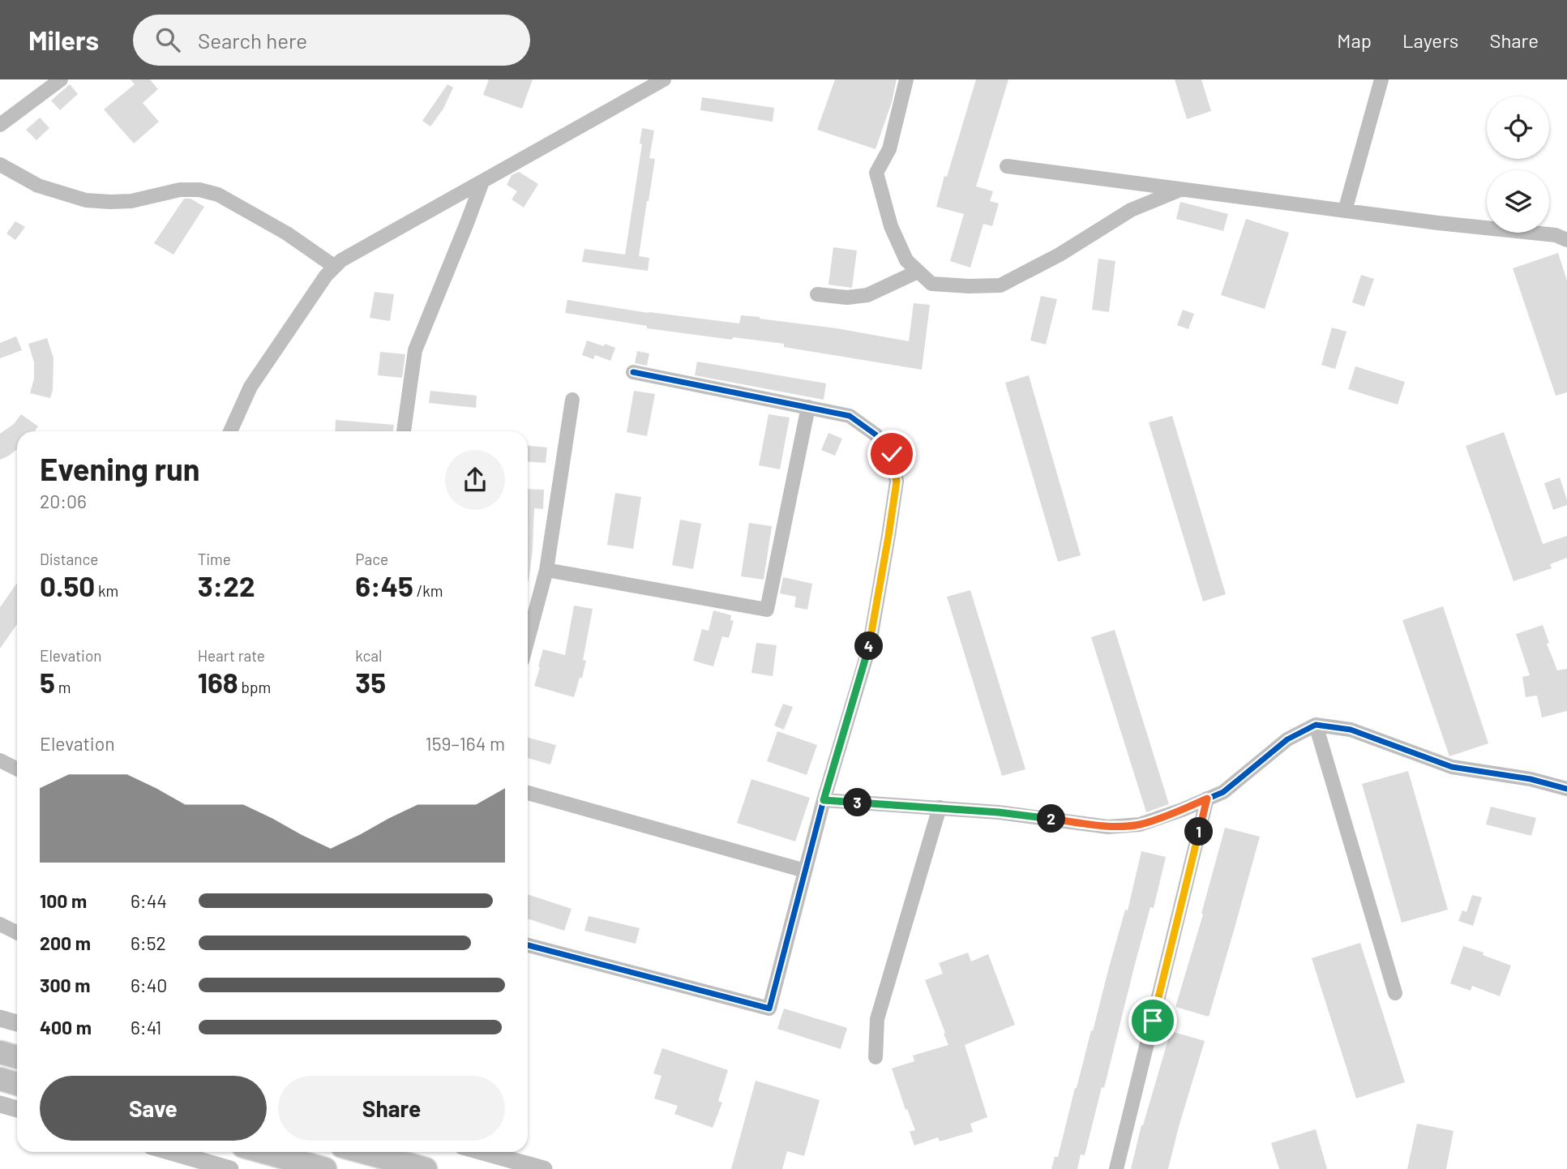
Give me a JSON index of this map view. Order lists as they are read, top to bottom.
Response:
{
  "page": {
    "header": "Milers",
    "search": "Search here",
    "nav": ["Map", "Layers", "Share"],
    "heading": ["Evening run", "20:06"],
    "stats": [
      ["Distance", "0.50 km"],
      ["Time", "3:22"],
      ["Pace", "6:45 /km"],
      ["Elevation", "5 m"],
      ["Heart rate", "168 bpm"],
      ["kcal", "35"]
    ],
    "pins": [
      "4",
      "3",
      "2",
      "1"
    ],
    "chart": ["Elevation", "159–164 m"],
    "list": [
      {
        "name": "100 m",
        "note": "6:44"
      },
      {
        "name": "200 m",
        "note": "6:52"
      },
      {
        "name": "300 m",
        "note": "6:40"
      },
      {
        "name": "400 m",
        "note": "6:41"
      }
    ],
    "buttons": ["Save", "Share"]
  }
}
